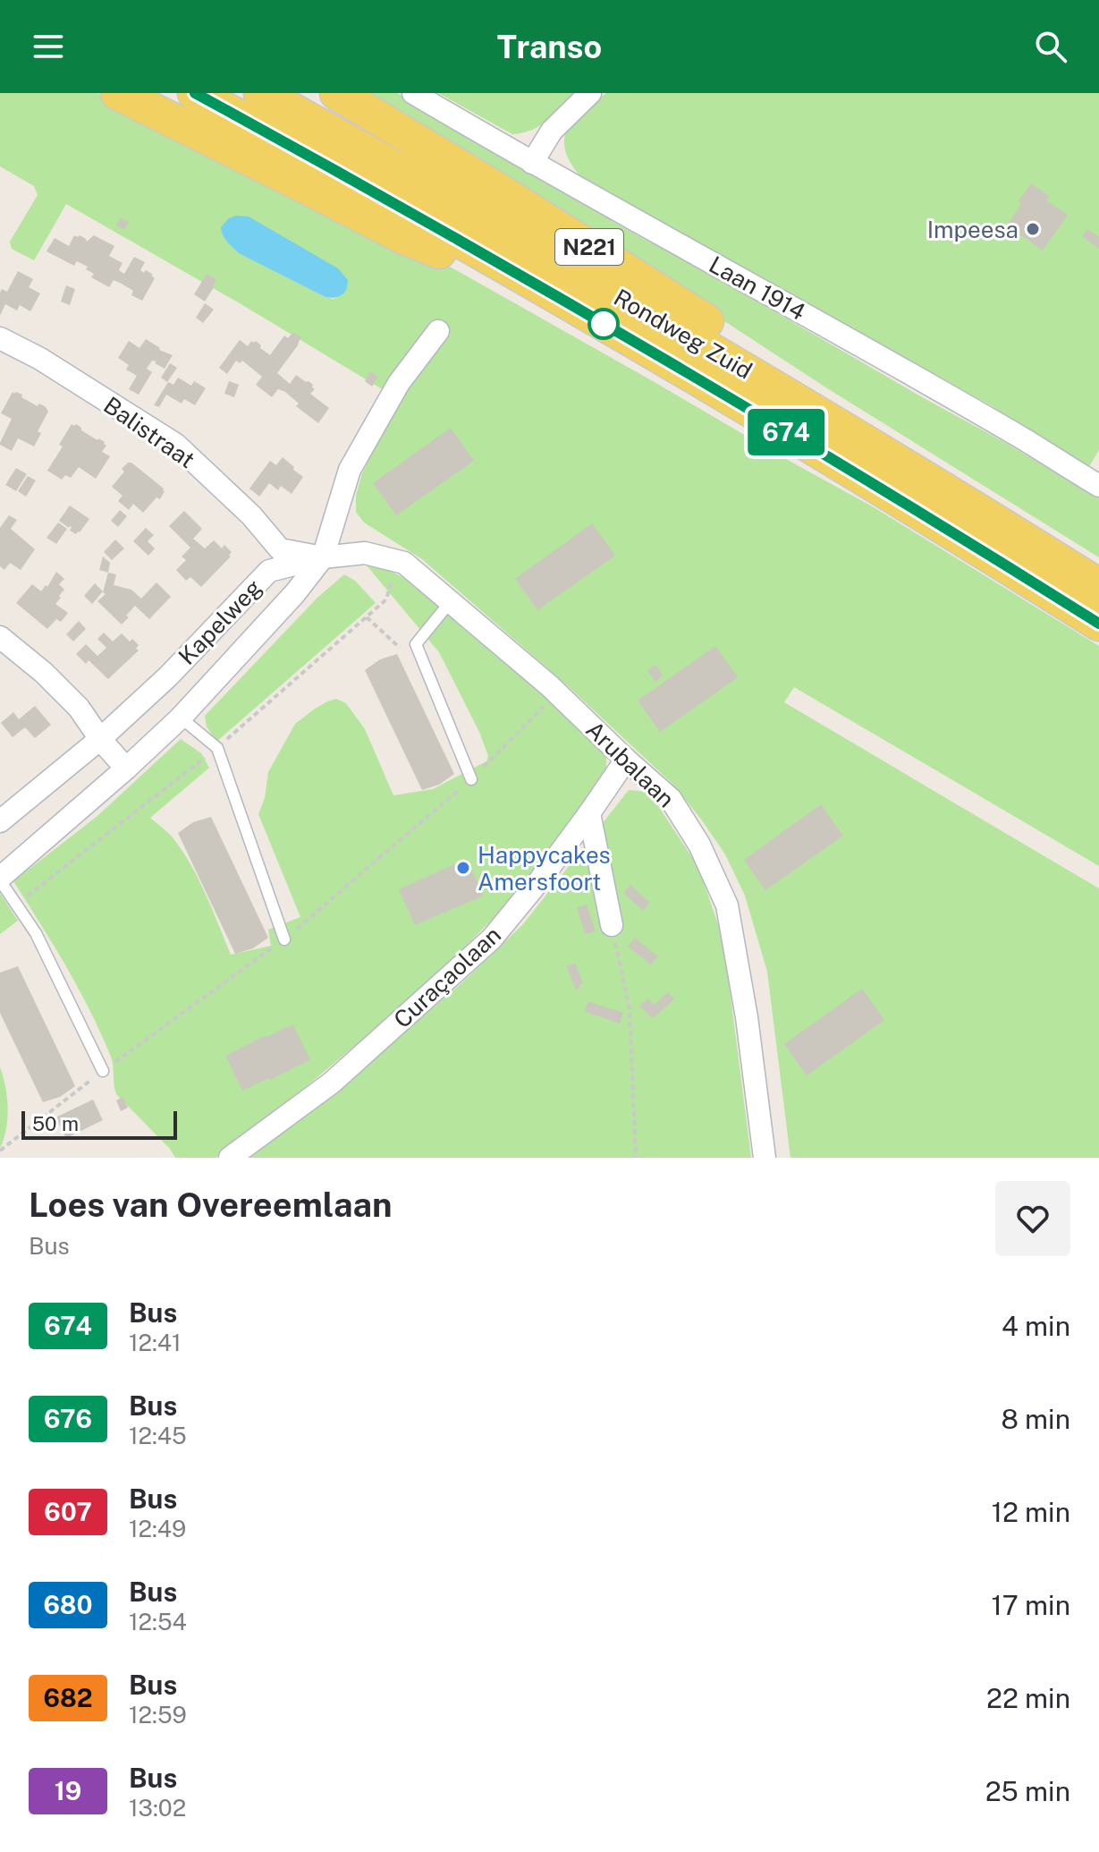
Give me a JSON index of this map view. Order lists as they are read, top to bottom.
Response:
{
  "streets": {
    "main road": ["N221", "Rondweg Zuid"],
    "street": [
      "Laan 1914",
      "Balistraat",
      "Kapelweg",
      "Arubalaan",
      "Curaçaolaan"
    ]
  },
  "crossings": [
    ["N221", "Rondweg Zuid"],
    ["Balistraat", "Kapelweg"],
    ["Balistraat", "Arubalaan"],
    ["Kapelweg", "Arubalaan"],
    ["Arubalaan", "Curaçaolaan"]
  ],
  "places": ["Impeesa", "Happycakes Amersfoort"],
  "lines": ["bus line 674"],
  "scale_bar": "50 m",
  "page": {
    "header": "Transo",
    "on_map": "674",
    "scale": "50 m",
    "heading": ["Loes van Overeemlaan", "Bus"],
    "list": [
      {
        "mark": "674",
        "name": "Bus",
        "note": "12:41",
        "value": "4 min"
      },
      {
        "mark": "676",
        "name": "Bus",
        "note": "12:45",
        "value": "8 min"
      },
      {
        "mark": "607",
        "name": "Bus",
        "note": "12:49",
        "value": "12 min"
      },
      {
        "mark": "680",
        "name": "Bus",
        "note": "12:54",
        "value": "17 min"
      },
      {
        "mark": "682",
        "name": "Bus",
        "note": "12:59",
        "value": "22 min"
      },
      {
        "mark": "19",
        "name": "Bus",
        "note": "13:02",
        "value": "25 min"
      }
    ]
  }
}
